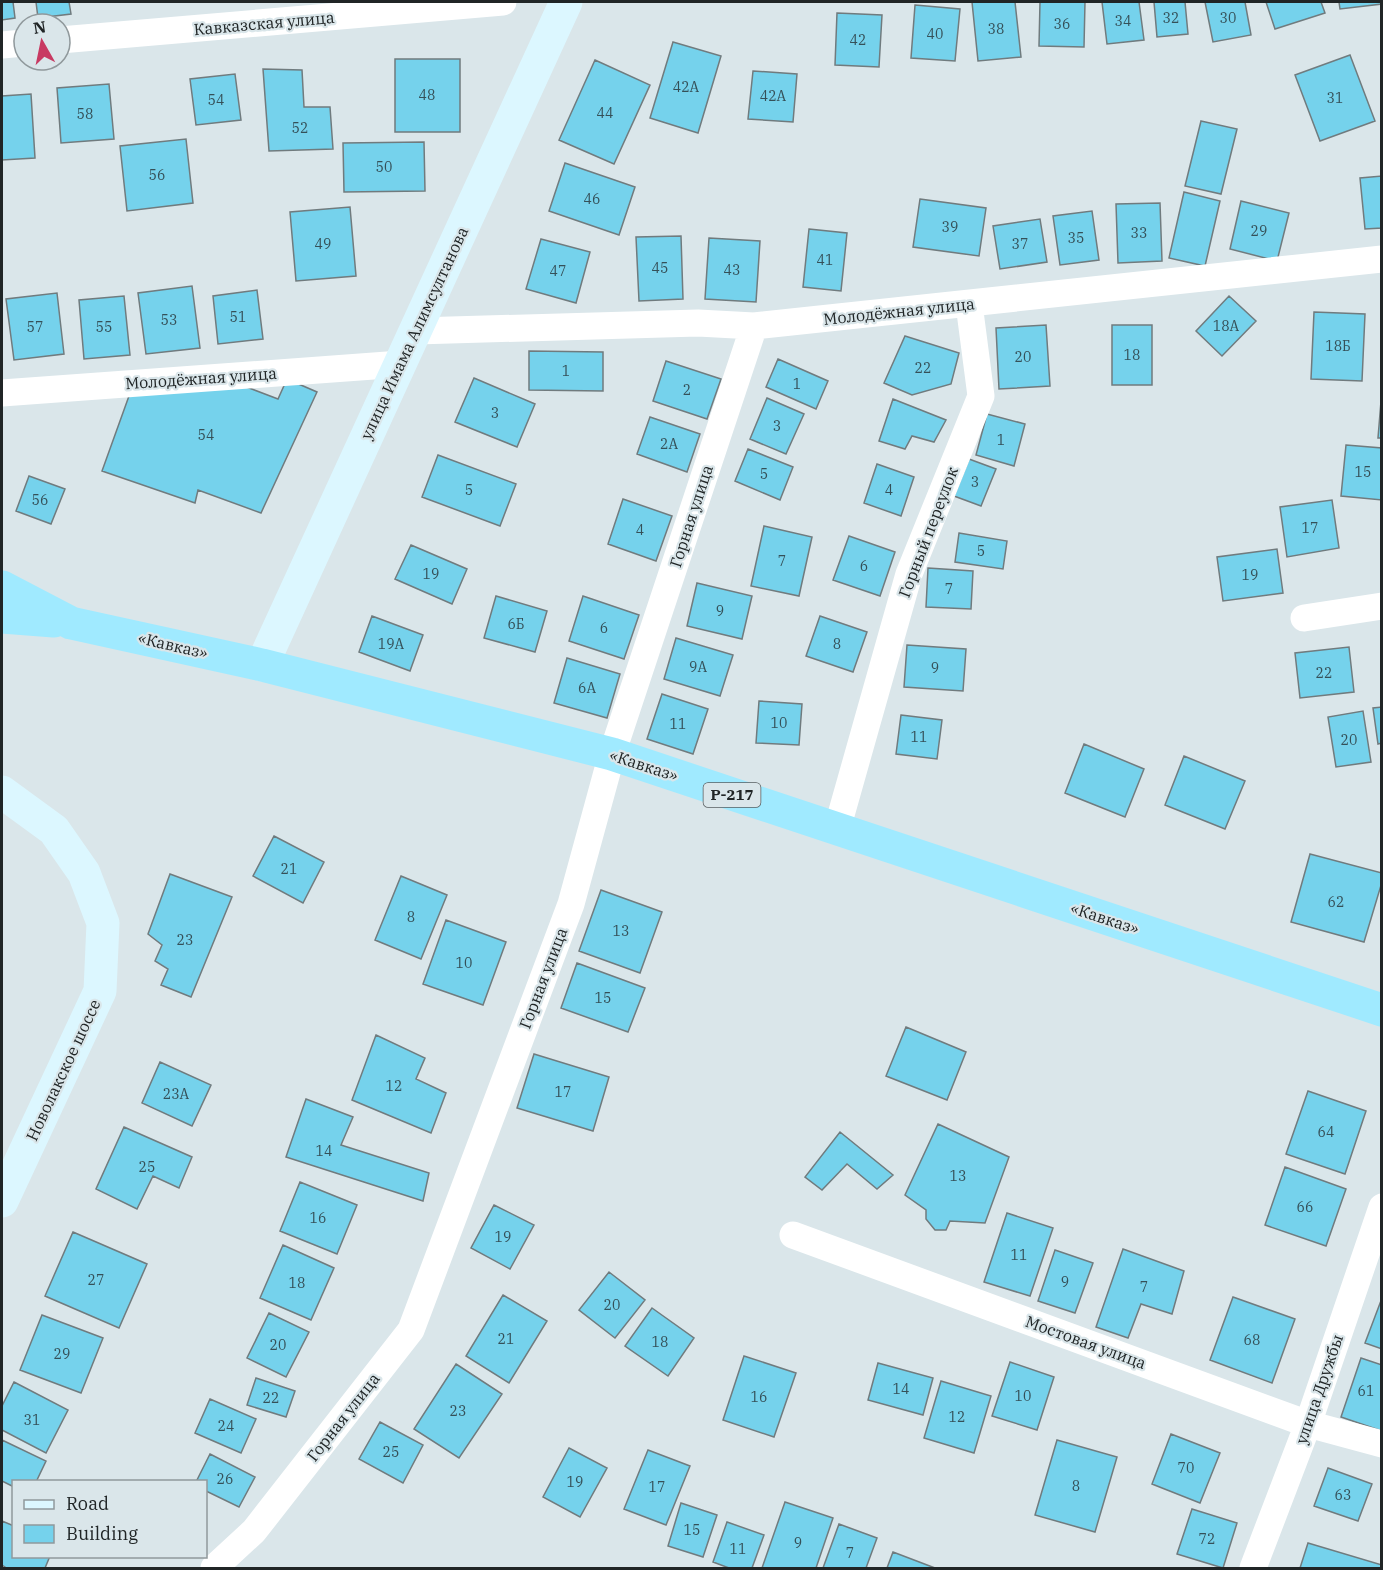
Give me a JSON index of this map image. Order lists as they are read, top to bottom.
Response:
{
  "streets": {
    "highway": ["«Кавказ»", "Р-217"],
    "main road": ["улица Имама Алимсултанова", "Новолакское шоссе"],
    "street": [
      "Кавказская улица",
      "Молодёжная улица",
      "Горная улица",
      "Горный переулок",
      "Мостовая улица",
      "улица Дружбы"
    ]
  },
  "crossings": [
    ["Молодёжная улица", "улица Имама Алимсултанова"],
    ["Молодёжная улица", "Горная улица"],
    ["Молодёжная улица", "Горный переулок"],
    ["улица Имама Алимсултанова", "«Кавказ»"],
    ["Горная улица", "«Кавказ»"],
    ["Горный переулок", "«Кавказ»"],
    ["«Кавказ»", "Р-217"],
    ["Мостовая улица", "улица Дружбы"]
  ],
  "house_numbers": [
    "32",
    "30",
    "34",
    "36",
    "38",
    "40",
    "42",
    "42А",
    "48",
    "42А",
    "31",
    "54",
    "44",
    "58",
    "52",
    "50",
    "56",
    "46",
    "39",
    "29",
    "33",
    "35",
    "49",
    "37",
    "41",
    "45",
    "43",
    "47",
    "51",
    "53",
    "18А",
    "57",
    "55",
    "18Б",
    "18",
    "20",
    "22",
    "1",
    "1",
    "2",
    "3",
    "3",
    "54",
    "1",
    "2А",
    "15",
    "5",
    "3",
    "5",
    "4",
    "56",
    "17",
    "4",
    "5",
    "7",
    "6",
    "19",
    "19",
    "7",
    "9",
    "6Б",
    "6",
    "19А",
    "8",
    "9А",
    "9",
    "22",
    "6А",
    "10",
    "11",
    "11",
    "20",
    "21",
    "62",
    "8",
    "13",
    "23",
    "10",
    "15",
    "12",
    "17",
    "23А",
    "64",
    "14",
    "25",
    "13",
    "66",
    "16",
    "19",
    "11",
    "27",
    "9",
    "18",
    "7",
    "20",
    "21",
    "68",
    "18",
    "20",
    "29",
    "14",
    "61",
    "10",
    "16",
    "22",
    "23",
    "12",
    "31",
    "24",
    "25",
    "70",
    "26",
    "19",
    "8",
    "17",
    "63",
    "15",
    "72",
    "9",
    "11",
    "7"
  ],
  "legend": ["Road", "Building"],
  "north": "top"
}
